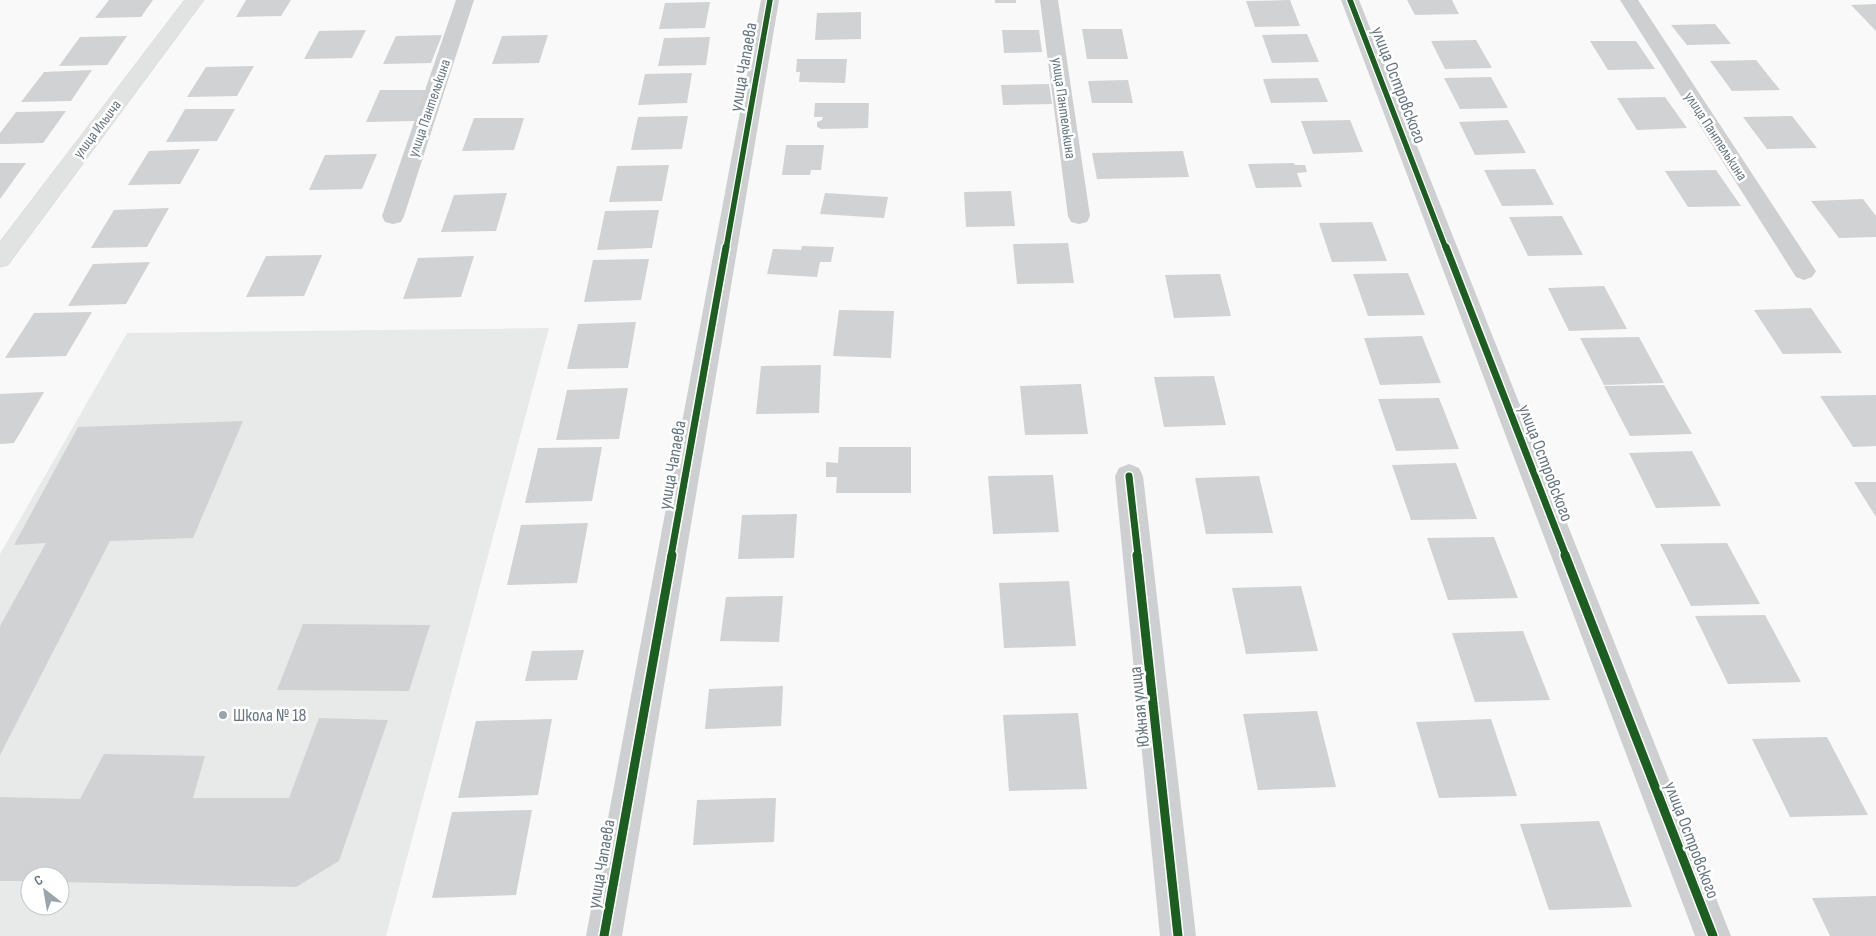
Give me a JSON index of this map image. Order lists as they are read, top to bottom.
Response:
{
  "streets": {
    "main road": ["улица Ильича"],
    "street": [
      "улица Чапаева",
      "улица Островского",
      "улица Пантелькина",
      "Южная улица"
    ]
  },
  "places": ["Школа № 18"],
  "north": "top left"
}
